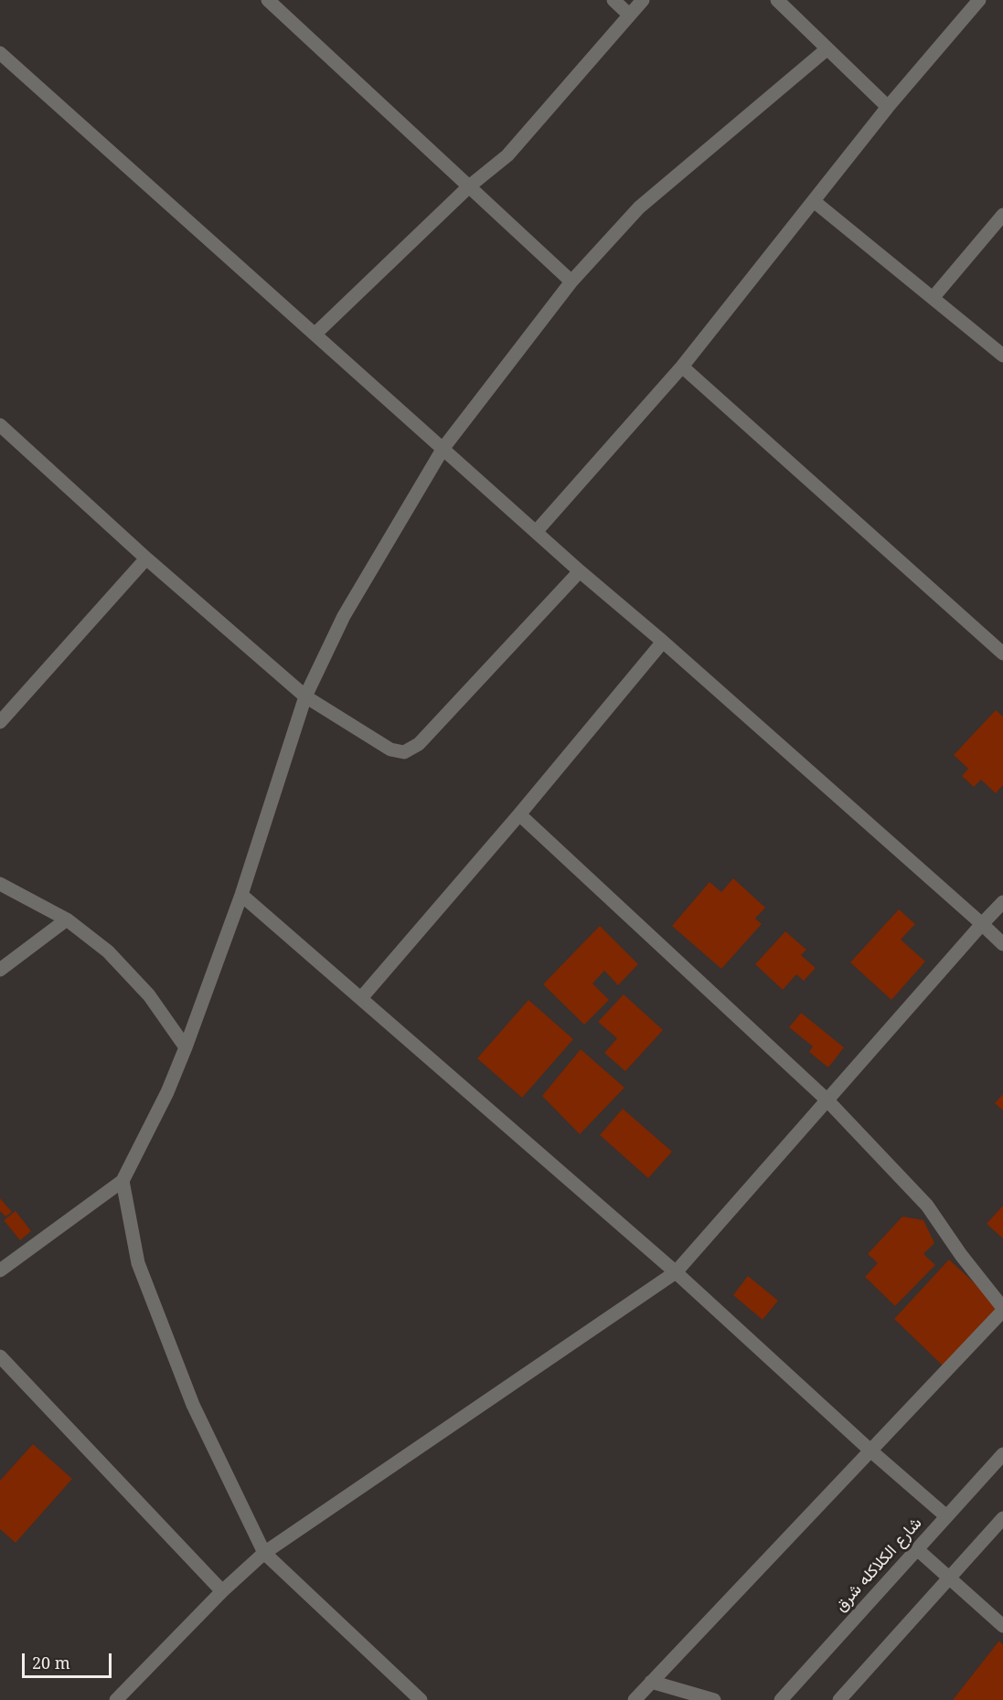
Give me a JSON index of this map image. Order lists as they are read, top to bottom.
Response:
{
  "streets": {
    "street": ["شارع الكلاكله شرق"]
  },
  "scale_bar": "20 m"
}
